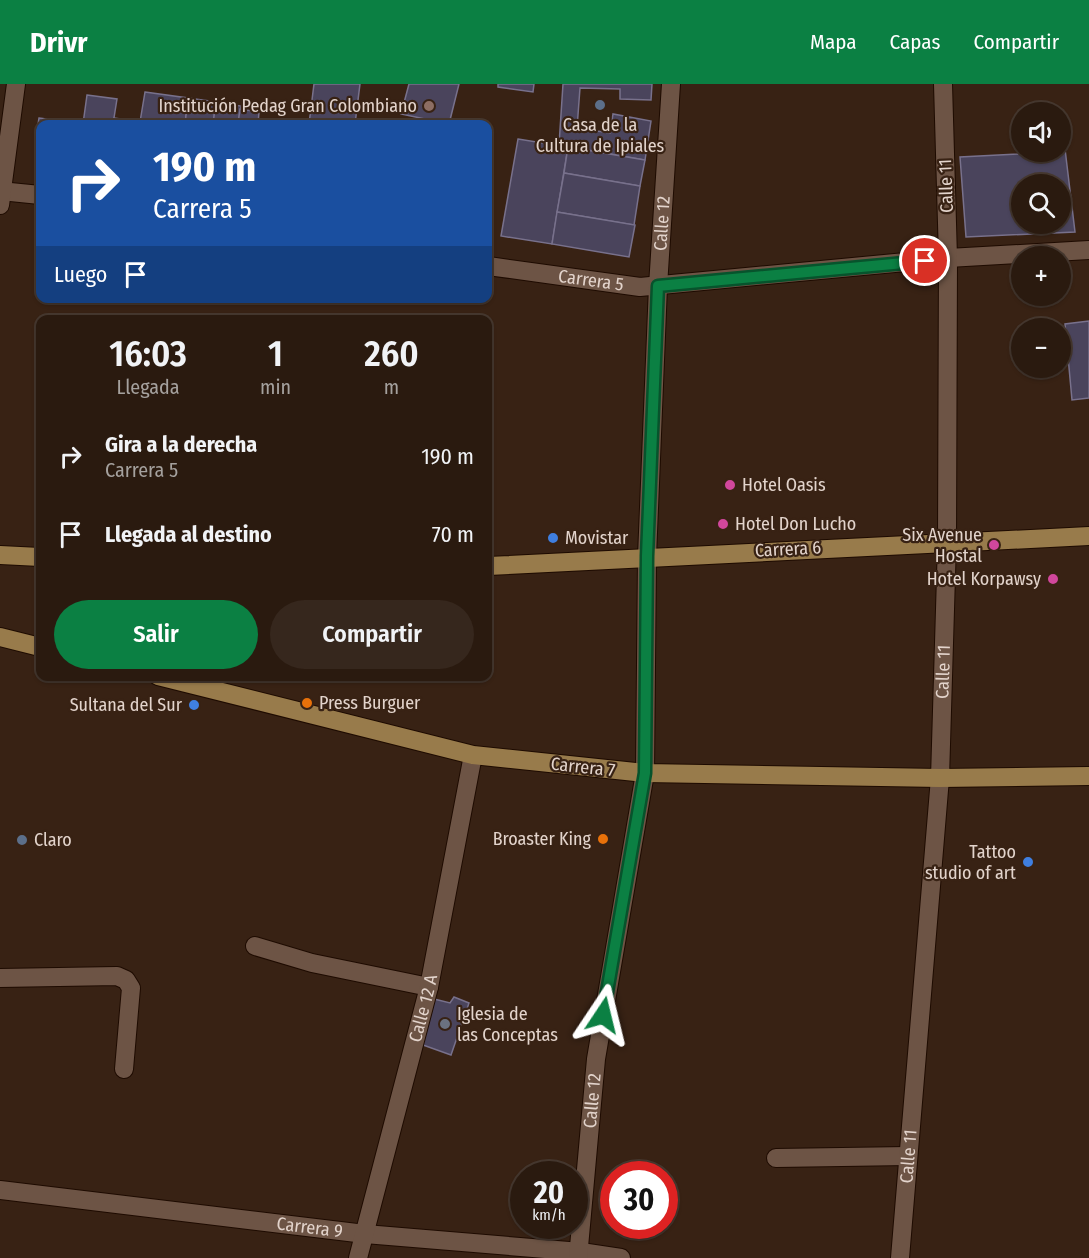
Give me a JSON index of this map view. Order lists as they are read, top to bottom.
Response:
{
  "streets": {
    "main road": ["Carrera 6", "Carrera 7"],
    "street": [
      "Calle 11",
      "Calle 12",
      "Carrera 5",
      "Calle 12 A",
      "Carrera 9"
    ]
  },
  "crossings": [
    ["Calle 11", "Carrera 5"],
    ["Calle 11", "Carrera 6"],
    ["Calle 11", "Carrera 7"],
    ["Calle 12", "Carrera 5"],
    ["Calle 12", "Carrera 6"],
    ["Calle 12", "Carrera 7"],
    ["Calle 12", "Carrera 9"],
    ["Carrera 7", "Calle 12 A"],
    ["Calle 12 A", "Carrera 9"]
  ],
  "places": [
    "Casa de la Cultura de Ipiales",
    "Institución Pedag Gran Colombiano",
    "Hotel Oasis",
    "Hotel Don Lucho",
    "Movistar",
    "Six Avenue Hostal",
    "Hotel Korpawsy",
    "Press Burguer",
    "Sultana del Sur",
    "Broaster King",
    "Claro",
    "Tattoo studio of art",
    "Iglesia de las Conceptas"
  ],
  "page": {
    "header": "Drivr",
    "nav": ["Mapa", "Capas", "Compartir"],
    "map_buttons": ["+", "−"],
    "turn": ["190 m", "Carrera 5"],
    "then": "Luego",
    "eta": [
      "16:03",
      "Llegada",
      "1",
      "min",
      "260",
      "m"
    ],
    "list": [
      {
        "name": "Gira a la derecha",
        "note": "Carrera 5",
        "value": "190 m"
      },
      {
        "name": "Llegada al destino",
        "value": "70 m"
      }
    ],
    "buttons": ["Salir", "Compartir"],
    "speed": "20 km/h",
    "limit": "30"
  }
}
